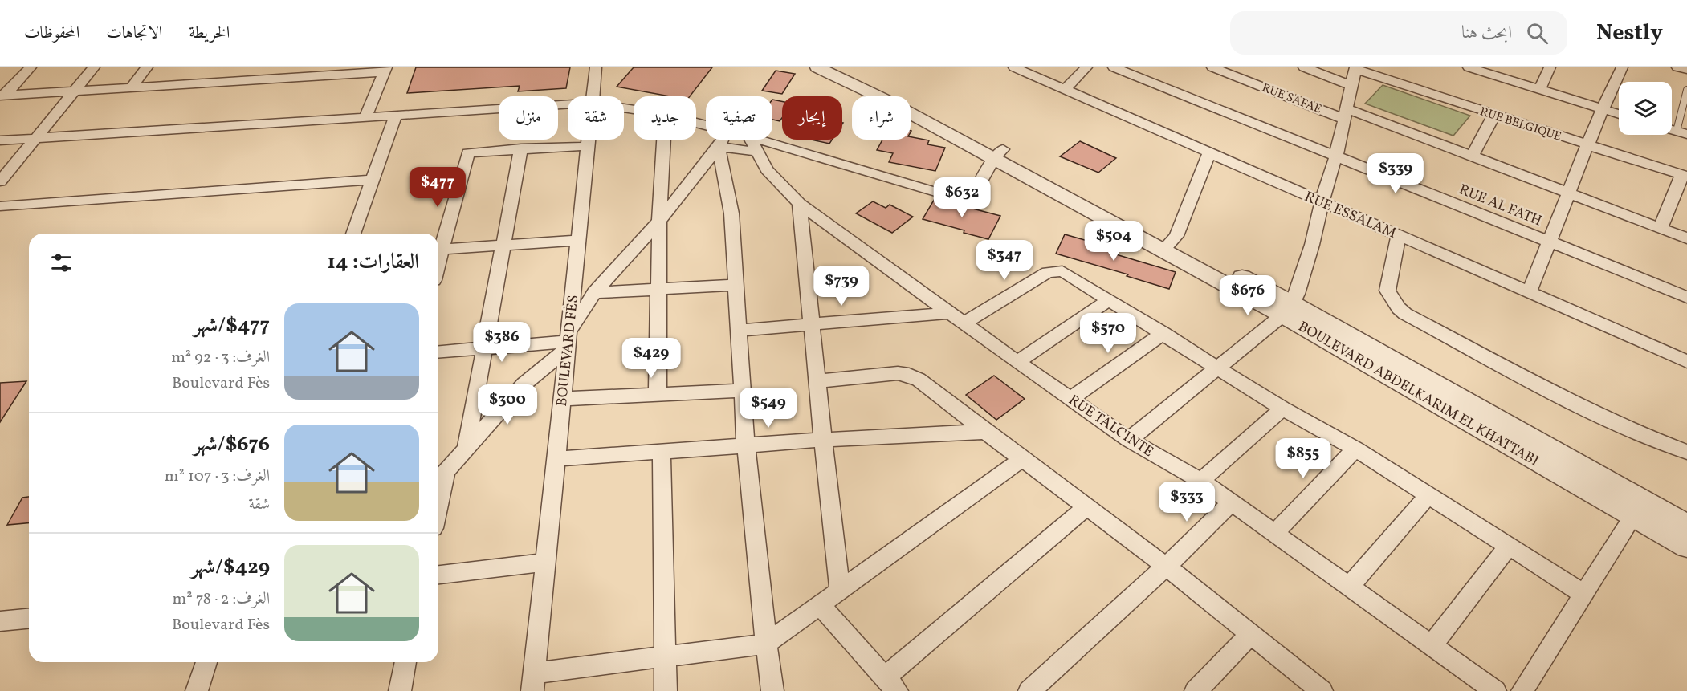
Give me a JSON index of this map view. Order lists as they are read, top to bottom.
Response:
{
  "streets": {
    "street": [
      "RUE SAFAE",
      "RUE BELGIQUE",
      "RUE AL FATH",
      "RUE ESSALAM",
      "BOULEVARD FÈS",
      "BOULEVARD ABDELKARIM EL KHATTABI",
      "RUE TALCINTE"
    ]
  },
  "page": {
    "header": "Nestly",
    "search": "ابحث هنا",
    "nav": ["الخريطة", "الاتجاهات", "المحفوظات"],
    "chip": [
      "شراء",
      "إيجار",
      "تصفية",
      "جديد",
      "شقة",
      "منزل"
    ],
    "price": [
      "$339",
      "$477",
      "$632",
      "$504",
      "$347",
      "$739",
      "$676",
      "$570",
      "$386",
      "$429",
      "$300",
      "$549",
      "$855",
      "$333"
    ],
    "heading": "العقارات: 14",
    "list": [
      {
        "name": "$477/شهر",
        "note": "الغرف: 3 · 92 m² · Boulevard Fès"
      },
      {
        "name": "$676/شهر",
        "note": "الغرف: 3 · 107 m² · شقة"
      },
      {
        "name": "$429/شهر",
        "note": "الغرف: 2 · 78 m² · Boulevard Fès"
      }
    ]
  }
}
